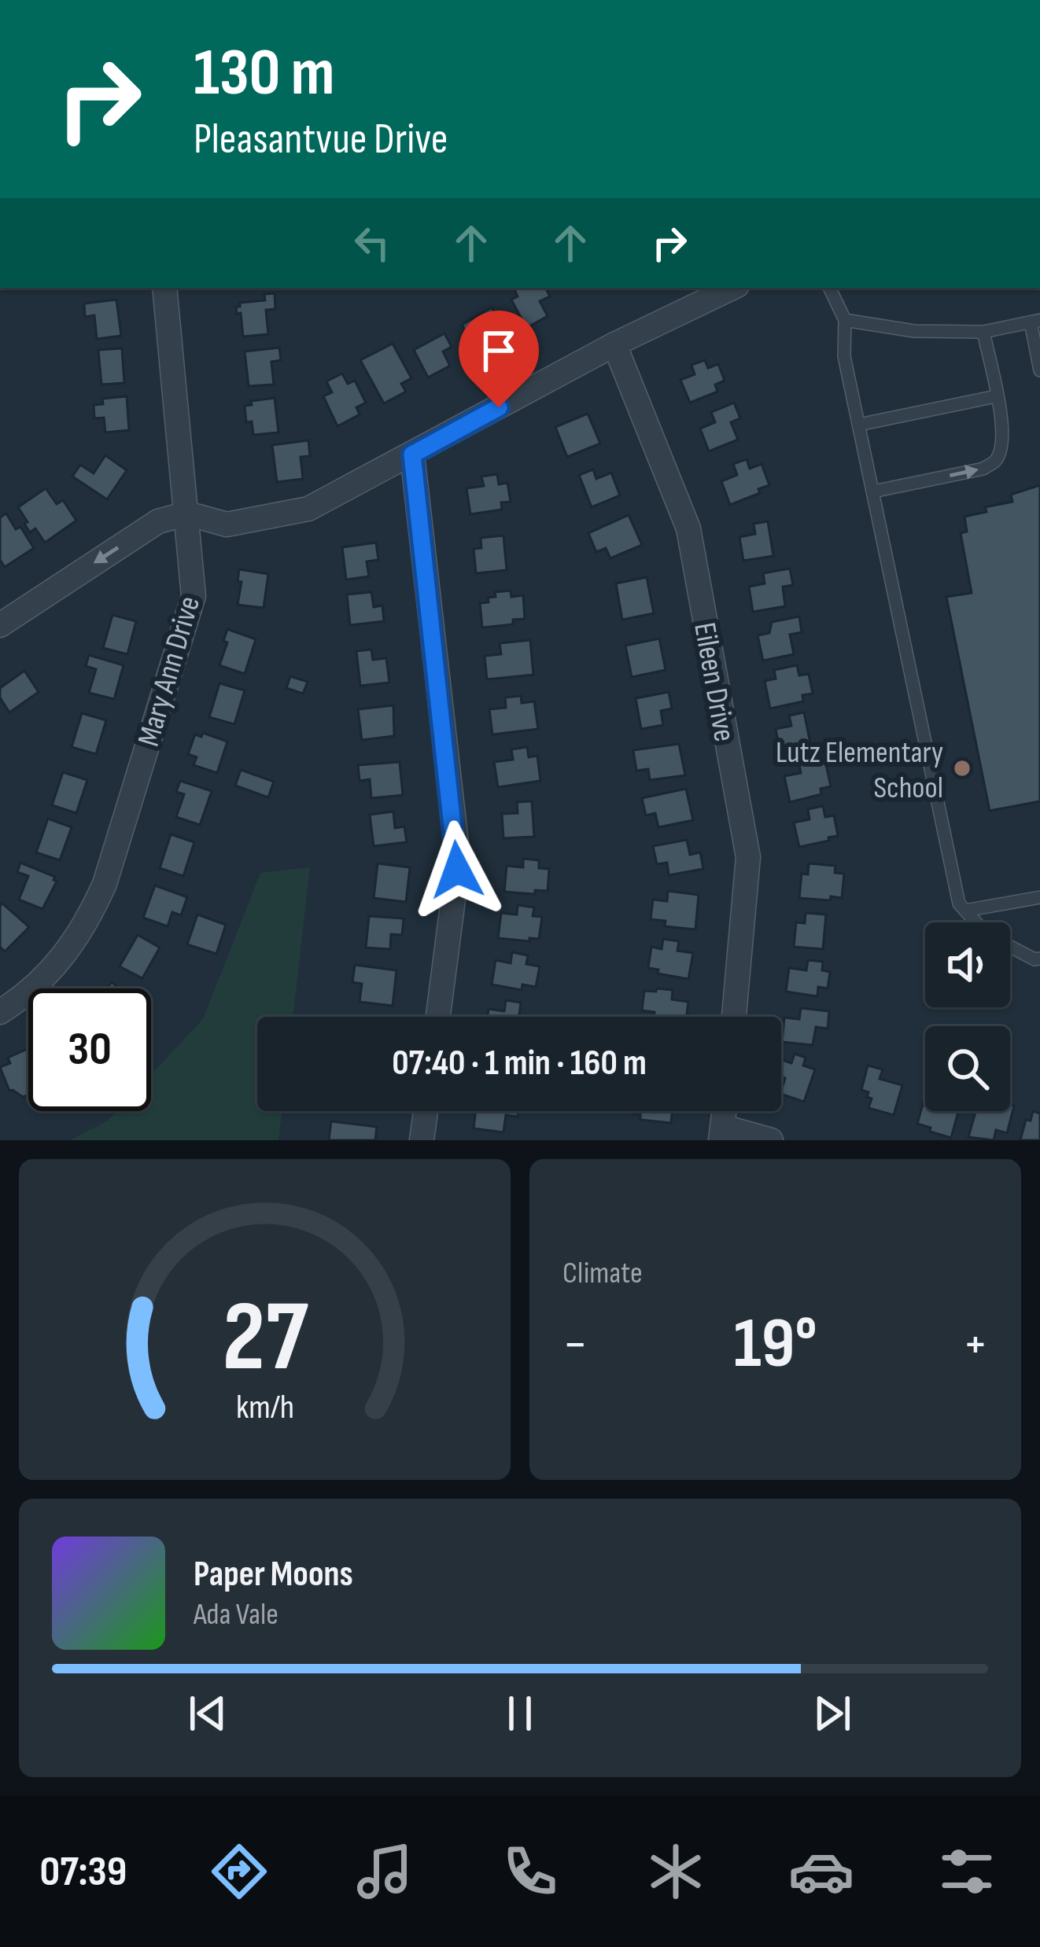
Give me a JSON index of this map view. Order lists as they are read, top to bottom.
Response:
{
  "streets": {
    "street": ["Mary Ann Drive", "Eileen Drive"]
  },
  "places": ["Lutz Elementary School"],
  "page": {
    "turn": ["130 m", "Pleasantvue Drive"],
    "limit": "30",
    "trip": "07:40 · 1 min · 160 m",
    "tile": "Climate",
    "heat": ["−", "19°", "+"],
    "song": ["Paper Moons", "Ada Vale"],
    "tabs": "07:39",
    "gauge": ["27", "km/h"]
  }
}
